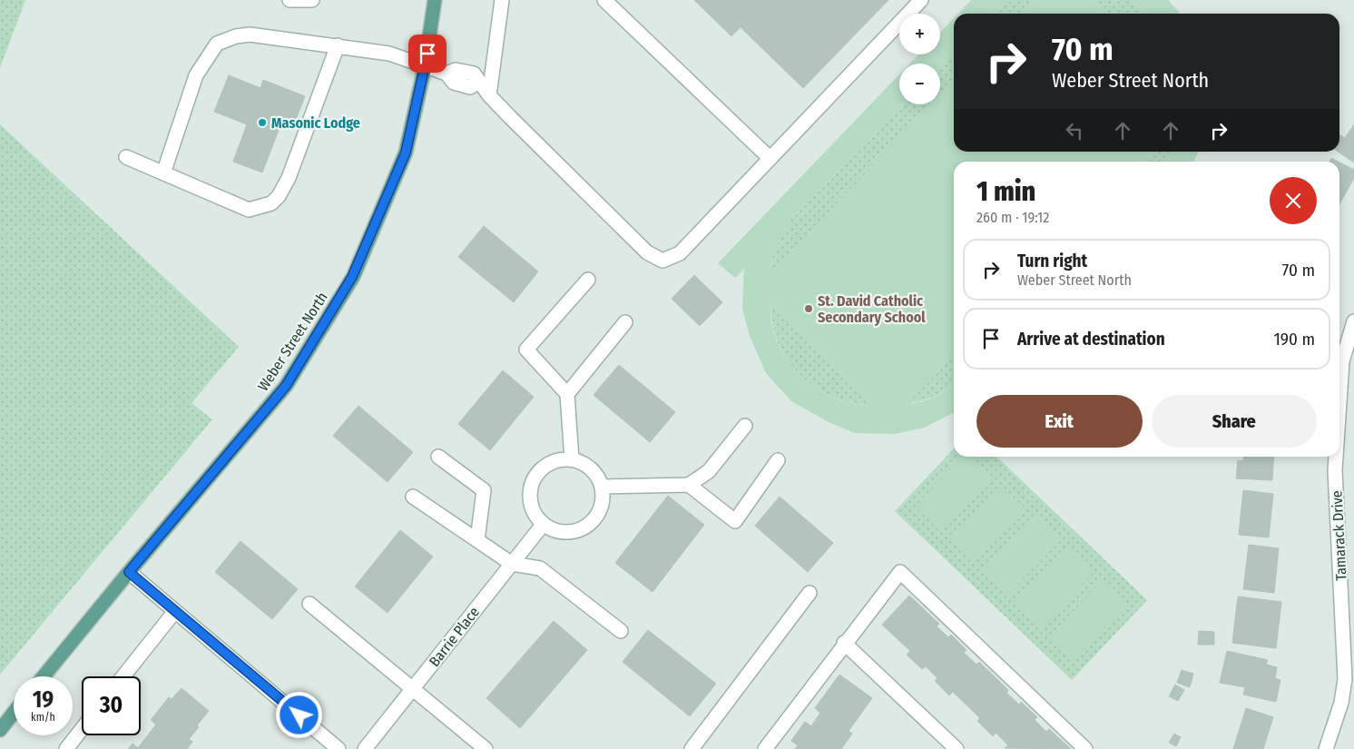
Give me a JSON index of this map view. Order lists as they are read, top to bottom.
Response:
{
  "streets": {
    "main road": ["Weber Street North"],
    "street": ["Tamarack Drive", "Barrie Place"]
  },
  "places": ["Masonic Lodge", "St. David Catholic Secondary School"],
  "page": {
    "map_buttons": ["+", "−"],
    "turn": ["70 m", "Weber Street North"],
    "heading": ["1 min", "260 m · 19:12"],
    "list": [
      {
        "name": "Turn right",
        "note": "Weber Street North",
        "value": "70 m"
      },
      {
        "name": "Arrive at destination",
        "value": "190 m"
      }
    ],
    "buttons": ["Exit", "Share"],
    "speed": "19 km/h",
    "limit": "30"
  }
}
